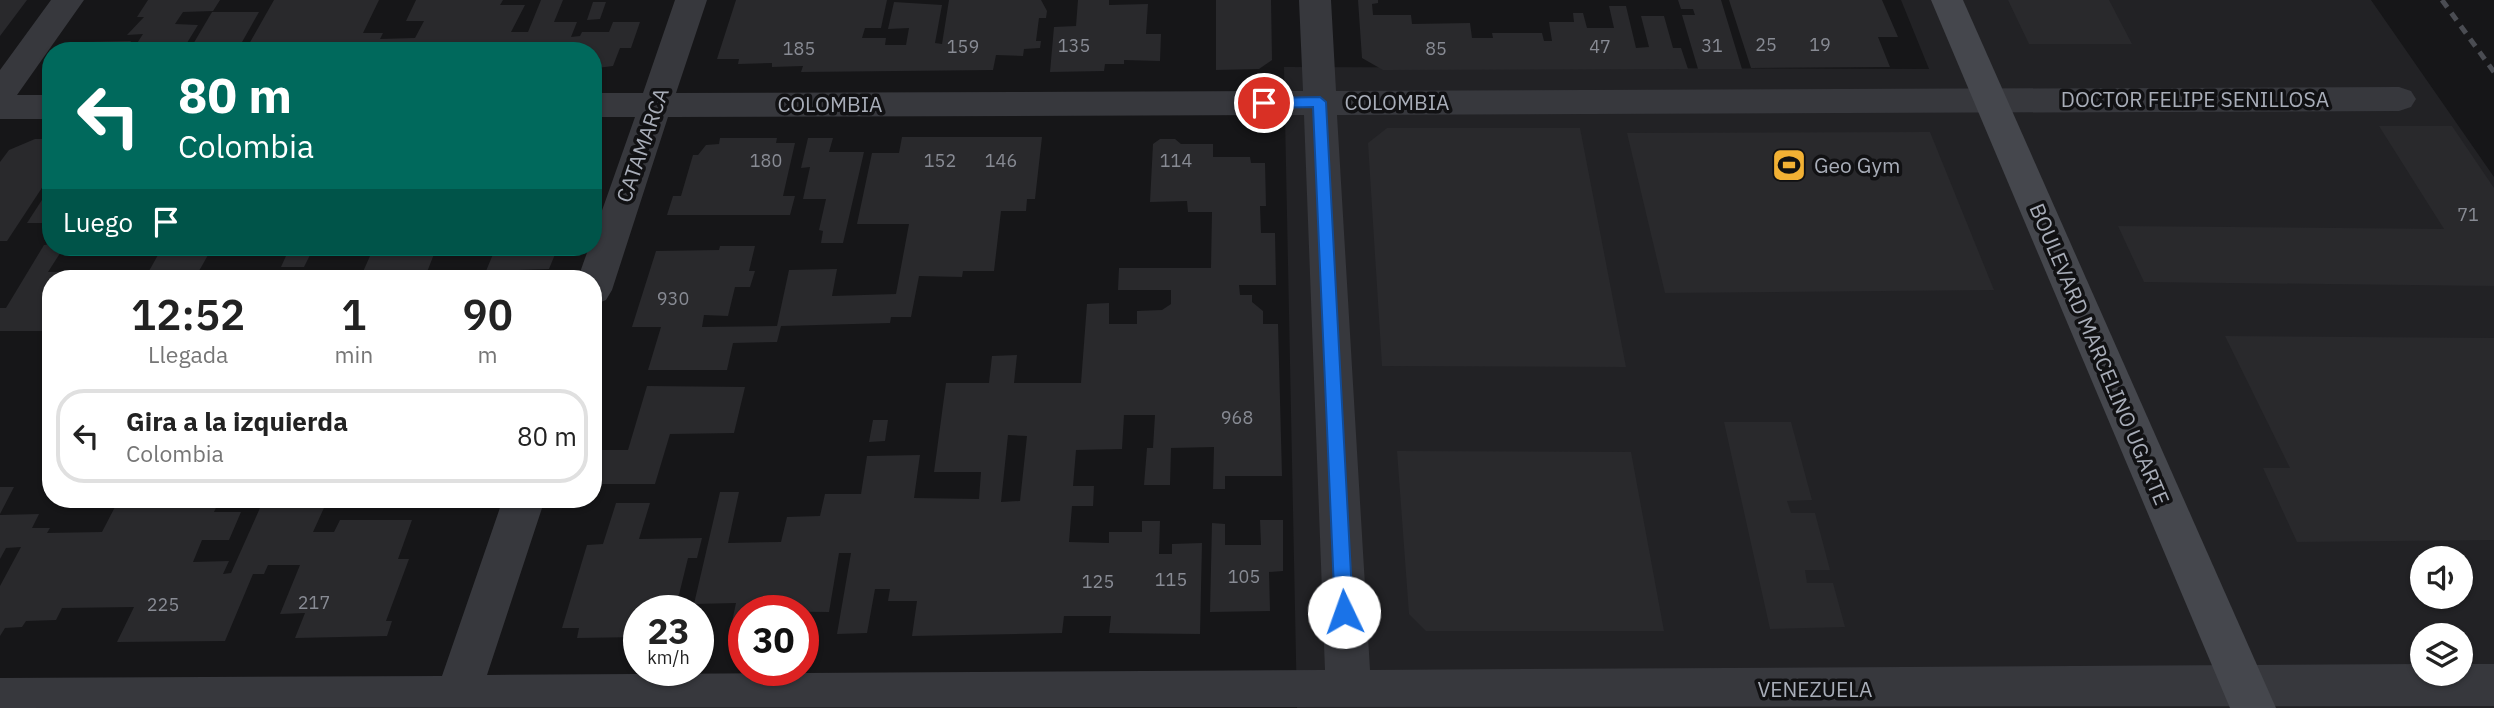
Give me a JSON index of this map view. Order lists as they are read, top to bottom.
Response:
{
  "streets": {
    "main road": ["BOULEVARD MARCELINO UGARTE"],
    "street": [
      "DOCTOR FELIPE SENILLOSA",
      "COLOMBIA",
      "CATAMARCA",
      "VENEZUELA"
    ]
  },
  "crossings": [
    ["DOCTOR FELIPE SENILLOSA", "COLOMBIA"],
    ["DOCTOR FELIPE SENILLOSA", "BOULEVARD MARCELINO UGARTE"],
    ["COLOMBIA", "CATAMARCA"],
    ["COLOMBIA", "BOULEVARD MARCELINO UGARTE"],
    ["BOULEVARD MARCELINO UGARTE", "VENEZUELA"]
  ],
  "places": {
    "sports": ["Geo Gym"]
  },
  "house_numbers": [
    "25",
    "19",
    "135",
    "31",
    "159",
    "47",
    "185",
    "85",
    "180",
    "152",
    "146",
    "114",
    "71",
    "930",
    "968",
    "105",
    "115",
    "125",
    "217",
    "225"
  ],
  "page": {
    "turn": ["80 m", "Colombia"],
    "then": "Luego",
    "eta": [
      "12:52",
      "Llegada",
      "1",
      "min",
      "90",
      "m"
    ],
    "list": [
      {
        "name": "Gira a la izquierda",
        "note": "Colombia",
        "value": "80 m"
      }
    ],
    "speed": "23 km/h",
    "limit": "30"
  }
}
